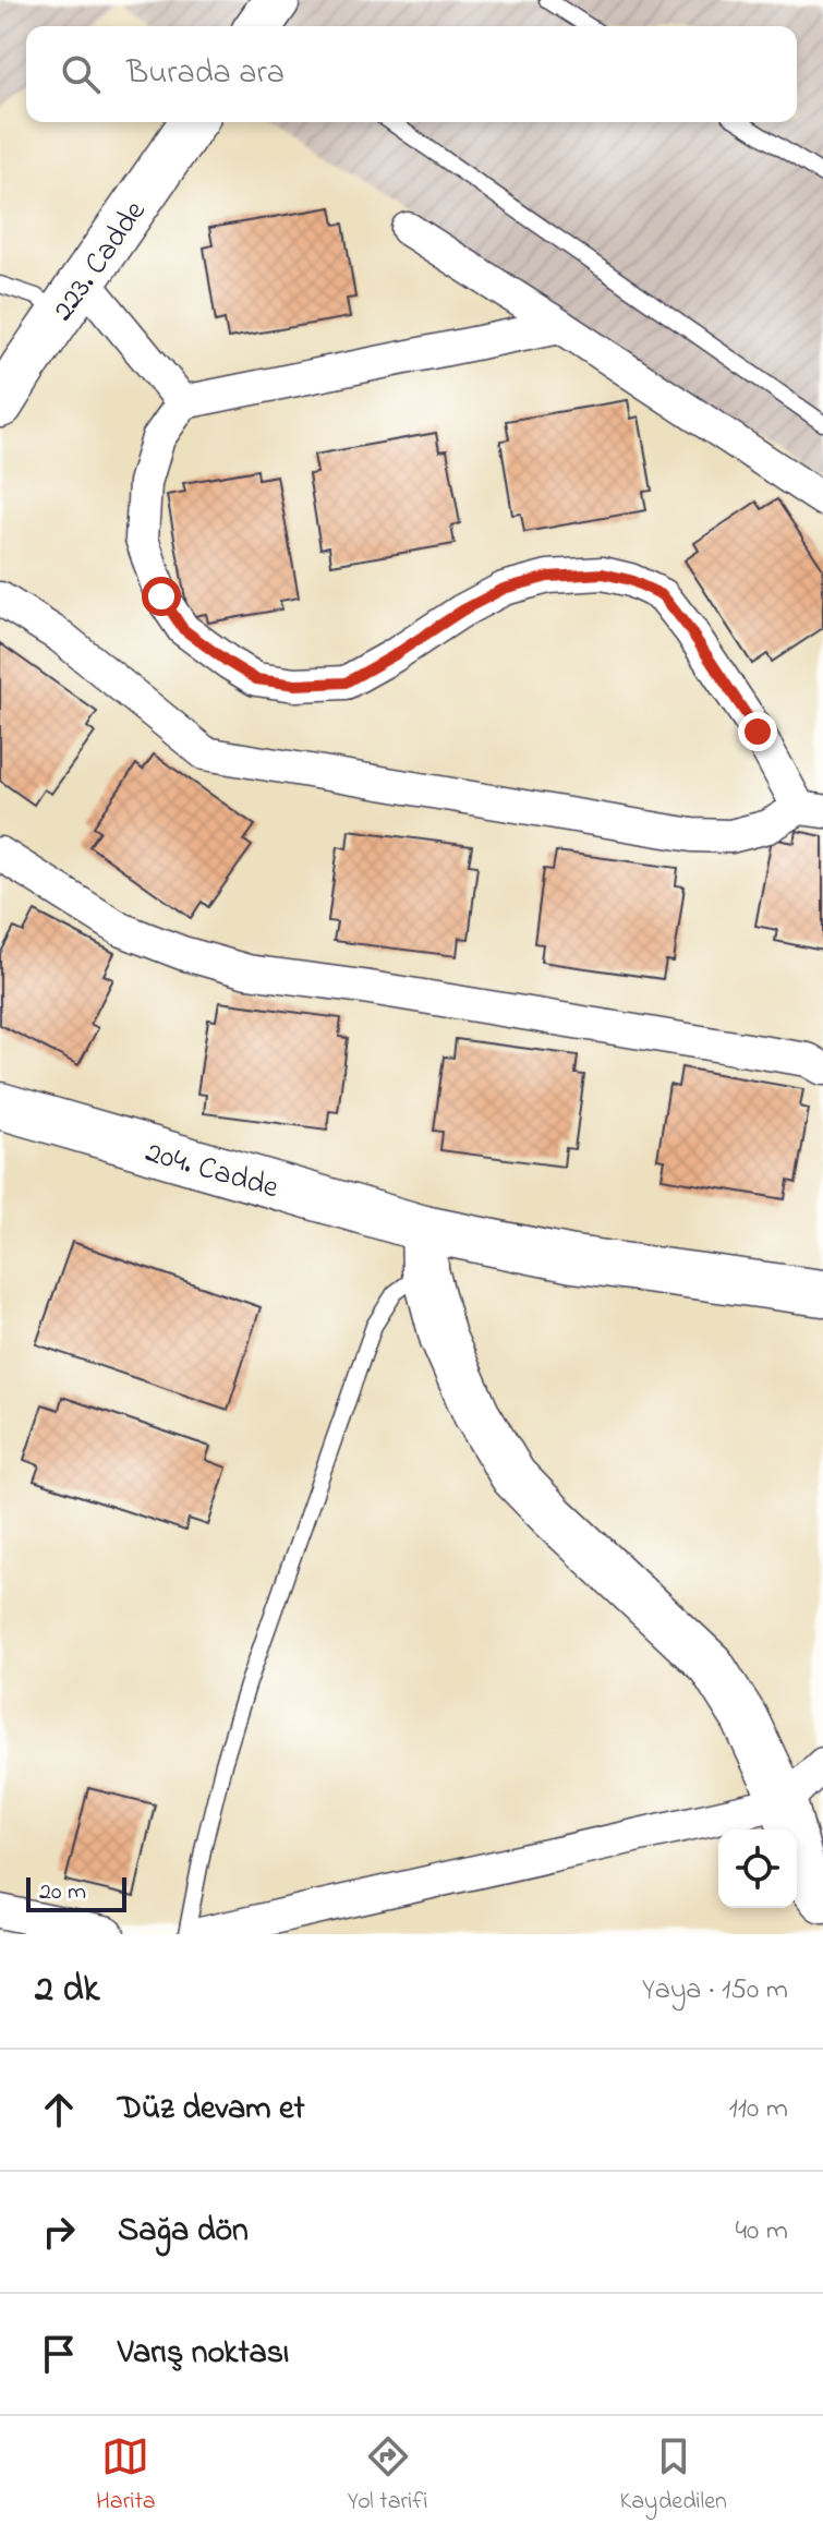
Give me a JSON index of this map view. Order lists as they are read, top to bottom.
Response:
{
  "streets": {
    "main road": ["223. Cadde", "204. Cadde"]
  },
  "scale_bar": "20 m",
  "page": {
    "search": "Burada ara",
    "scale": "20 m",
    "heading": ["2 dk", "Yaya · 150 m"],
    "list": [
      ["Düz devam et", "110 m"],
      ["Sağa dön", "40 m"],
      "Varış noktası"
    ],
    "nav": ["Harita", "Yol tarifi", "Kaydedilen"]
  }
}
